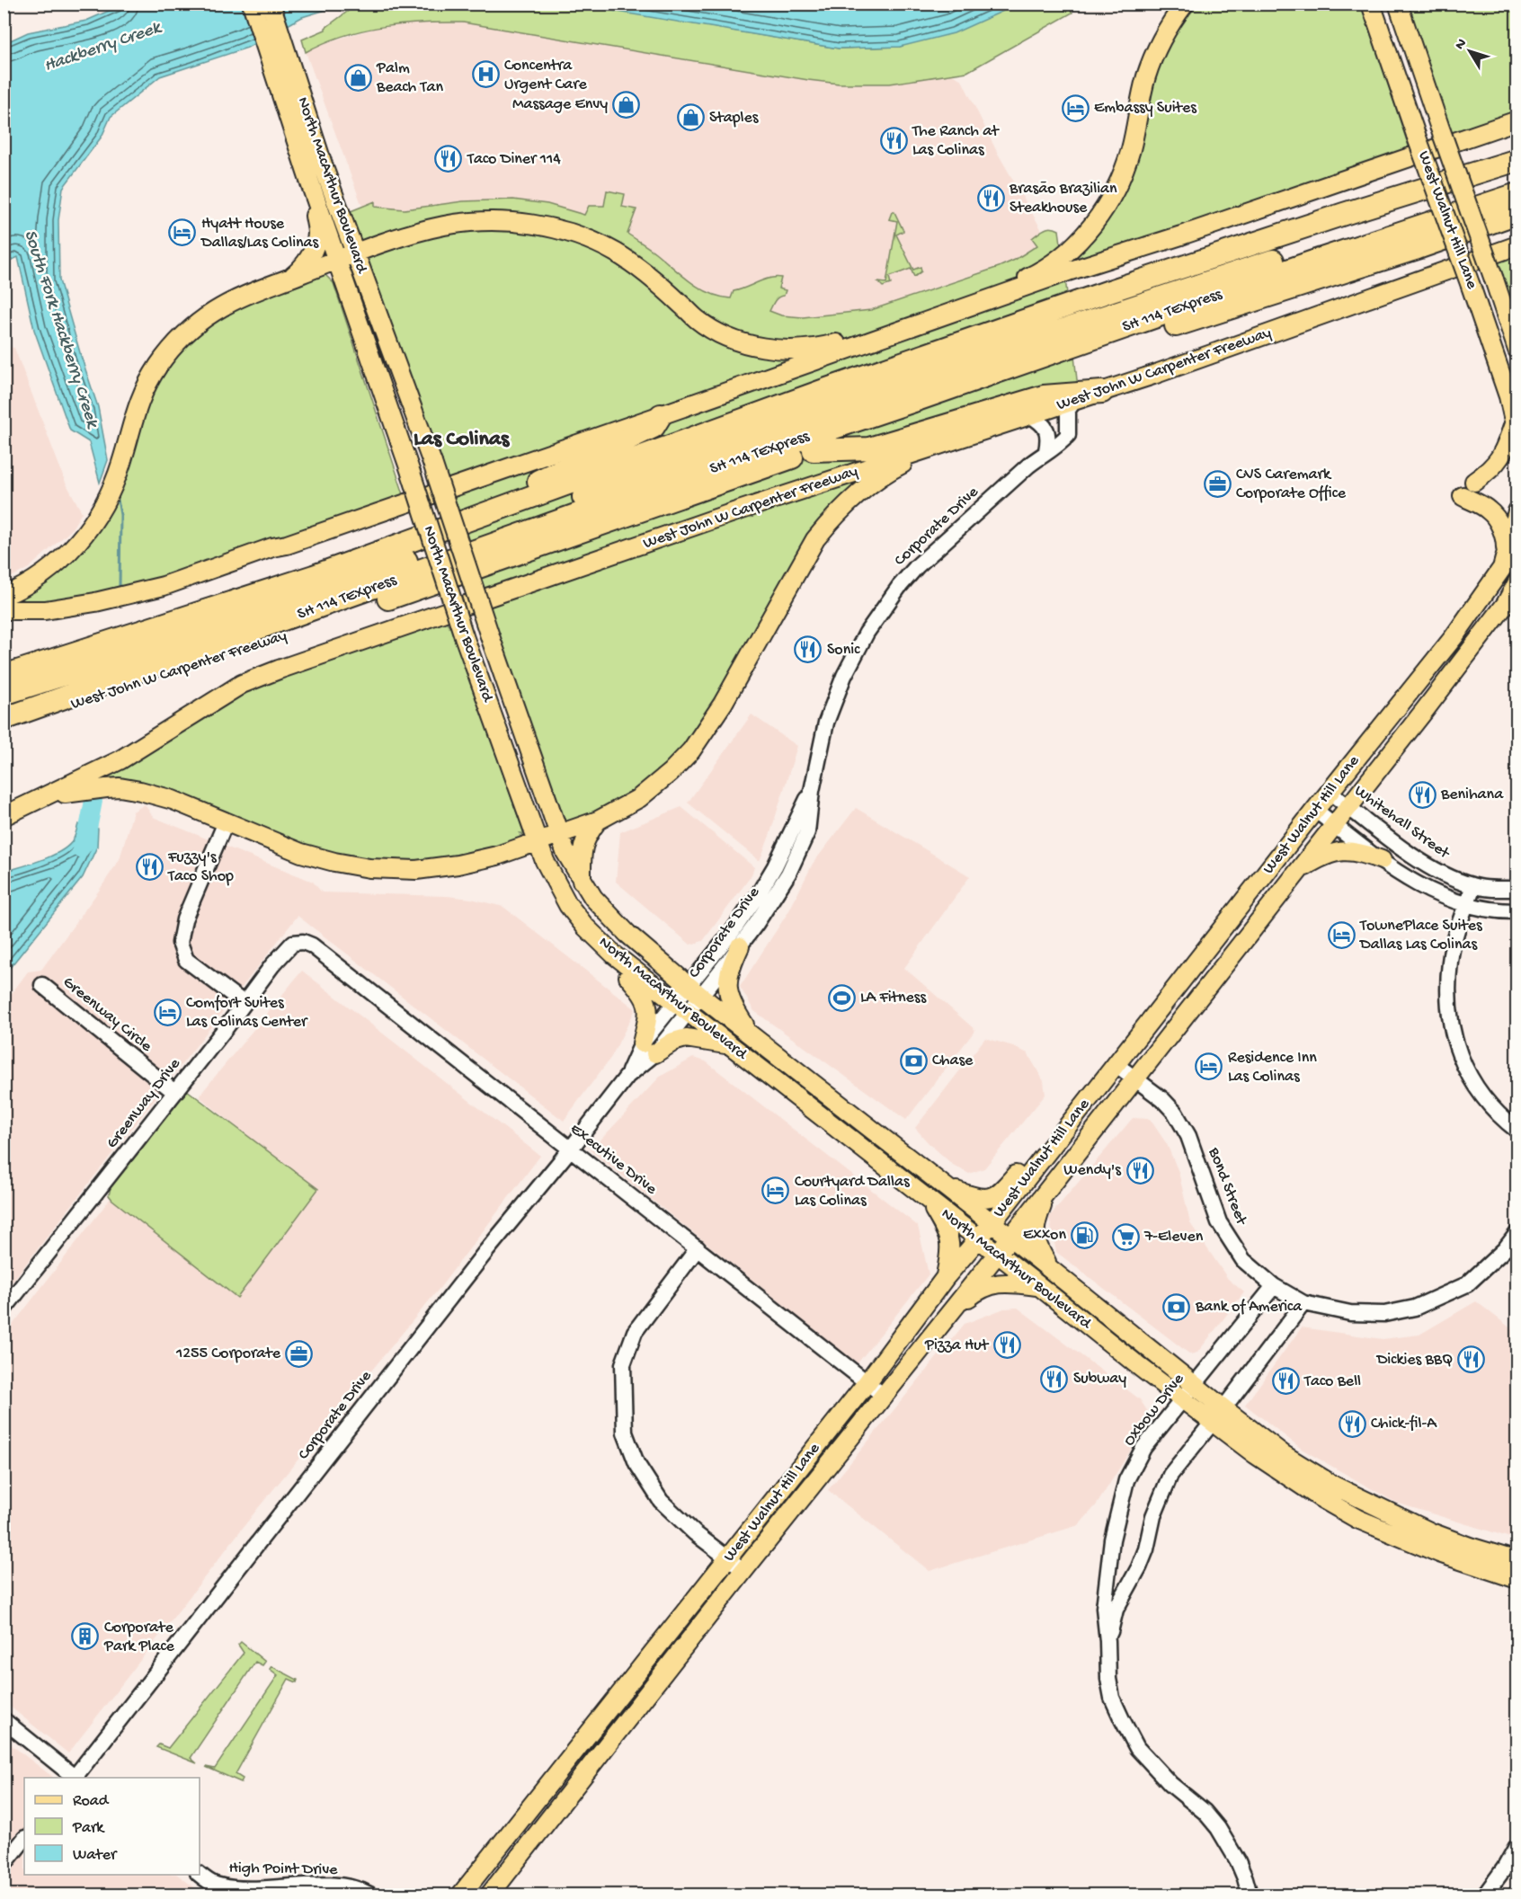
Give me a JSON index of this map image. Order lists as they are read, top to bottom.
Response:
{
  "streets": {
    "highway": ["SH 114 TEXpress", "West John W Carpenter Freeway"],
    "main road": ["North MacArthur Boulevard", "West Walnut Hill Lane"],
    "street": [
      "Corporate Drive",
      "Whitehall Street",
      "Greenway Circle",
      "Greenway Drive",
      "Executive Drive",
      "Bond Street",
      "Oxbow Drive",
      "High Point Drive"
    ]
  },
  "crossings": [
    ["North MacArthur Boulevard", "West Walnut Hill Lane"],
    ["North MacArthur Boulevard", "Corporate Drive"],
    ["North MacArthur Boulevard", "Oxbow Drive"],
    ["West Walnut Hill Lane", "Whitehall Street"],
    ["West Walnut Hill Lane", "Executive Drive"],
    ["West Walnut Hill Lane", "Bond Street"],
    ["West John W Carpenter Freeway", "Corporate Drive"],
    ["Corporate Drive", "Executive Drive"],
    ["Greenway Circle", "Greenway Drive"],
    ["Greenway Drive", "Executive Drive"],
    ["Bond Street", "Oxbow Drive"]
  ],
  "districts": ["Las Colinas"],
  "water": ["Hackberry Creek", "South Fork Hackberry Creek"],
  "places": {
    "hospital": ["Concentra Urgent Care"],
    "shop": ["Palm Beach Tan", "Massage Envy", "Staples"],
    "hotel": [
      "Embassy Suites",
      "Hyatt House Dallas/Las Colinas",
      "TownePlace Suites Dallas Las Colinas",
      "Comfort Suites Las Colinas Center",
      "Residence Inn Las Colinas",
      "Courtyard Dallas Las Colinas"
    ],
    "restaurant": [
      "The Ranch at Las Colinas",
      "Taco Diner 114",
      "Brasão Brazilian Steakhouse",
      "Sonic",
      "Benihana",
      "Fuzzy's Taco Shop",
      "Wendy's",
      "Pizza Hut",
      "Dickies BBQ",
      "Subway",
      "Taco Bell",
      "Chick-fil-A"
    ],
    "office": ["CVS Caremark Corporate Office", "1255 Corporate"],
    "sports": ["LA Fitness"],
    "bank": ["Chase", "Bank of America"],
    "fuel station": ["Exxon"],
    "supermarket": ["7-Eleven"],
    "building": ["Corporate Park Place"]
  },
  "legend": ["Road", "Park", "Water"],
  "north": "top left"
}
